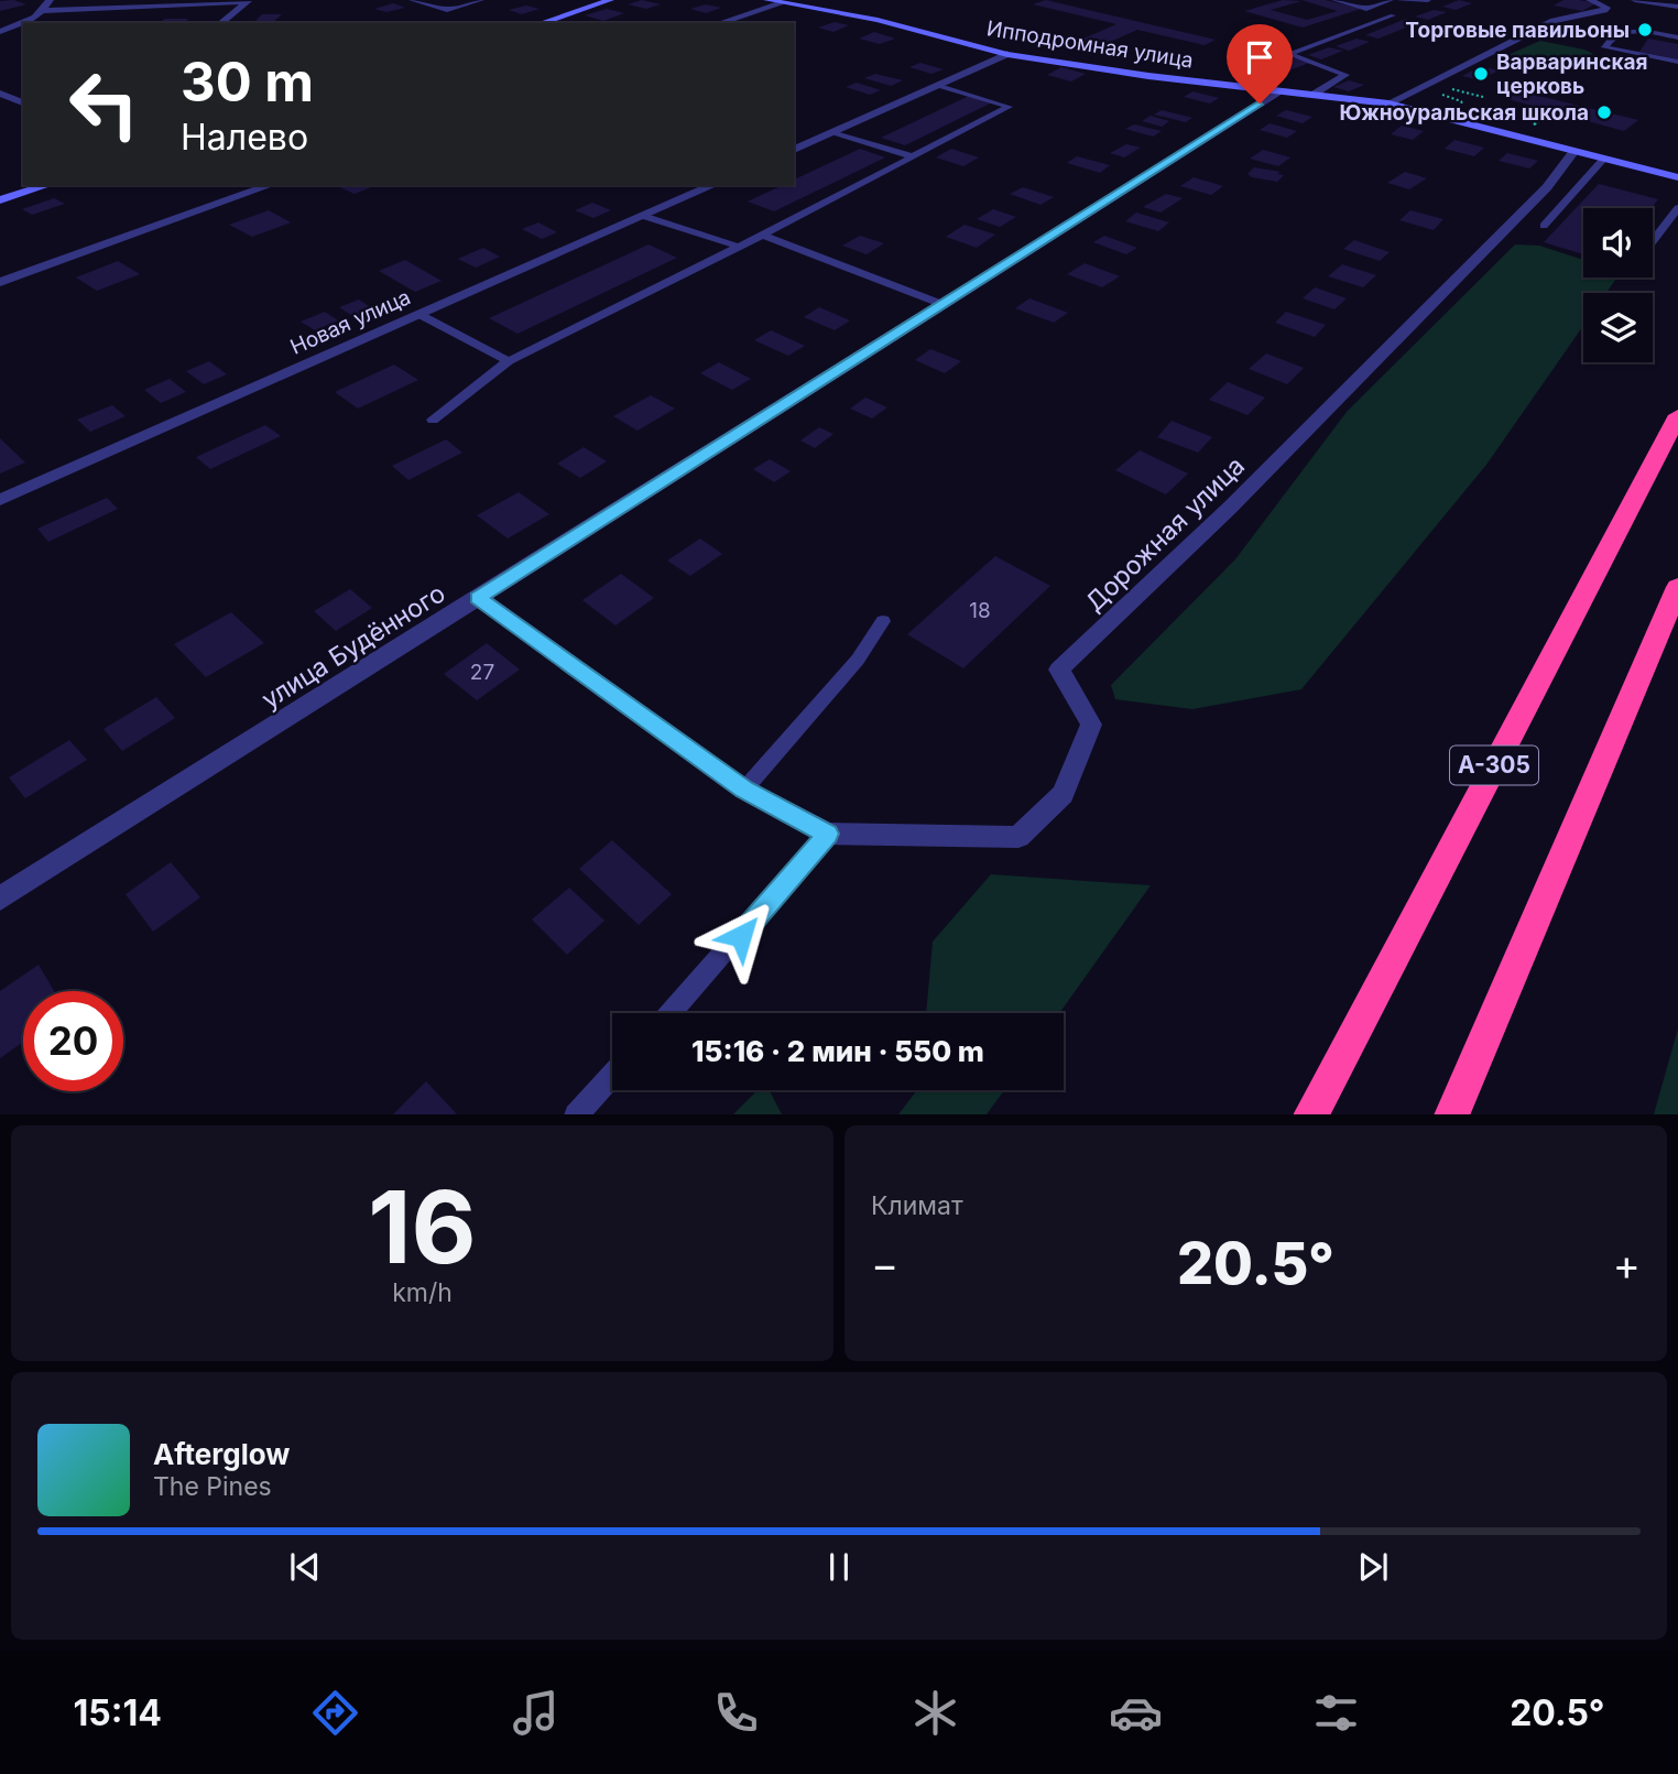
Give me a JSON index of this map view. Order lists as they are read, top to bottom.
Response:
{
  "streets": {
    "highway": ["А-305"],
    "street": [
      "Ипподромная улица",
      "Новая улица",
      "Дорожная улица",
      "улица Будённого"
    ]
  },
  "crossings": [
    ["Ипподромная улица", "Дорожная улица"],
    ["Ипподромная улица", "улица Будённого"]
  ],
  "places": ["Торговые павильоны", "Варваринская церковь", "Южноуральская школа"],
  "house_numbers": ["18", "27"],
  "page": {
    "turn": ["30 m", "Налево"],
    "limit": "20",
    "trip": "15:16 · 2 мин · 550 m",
    "tile": [
      ["16", "km/h"],
      "Климат"
    ],
    "heat": ["−", "20.5°", "+"],
    "song": ["Afterglow", "The Pines"],
    "tabs": ["15:14", "20.5°"]
  }
}
